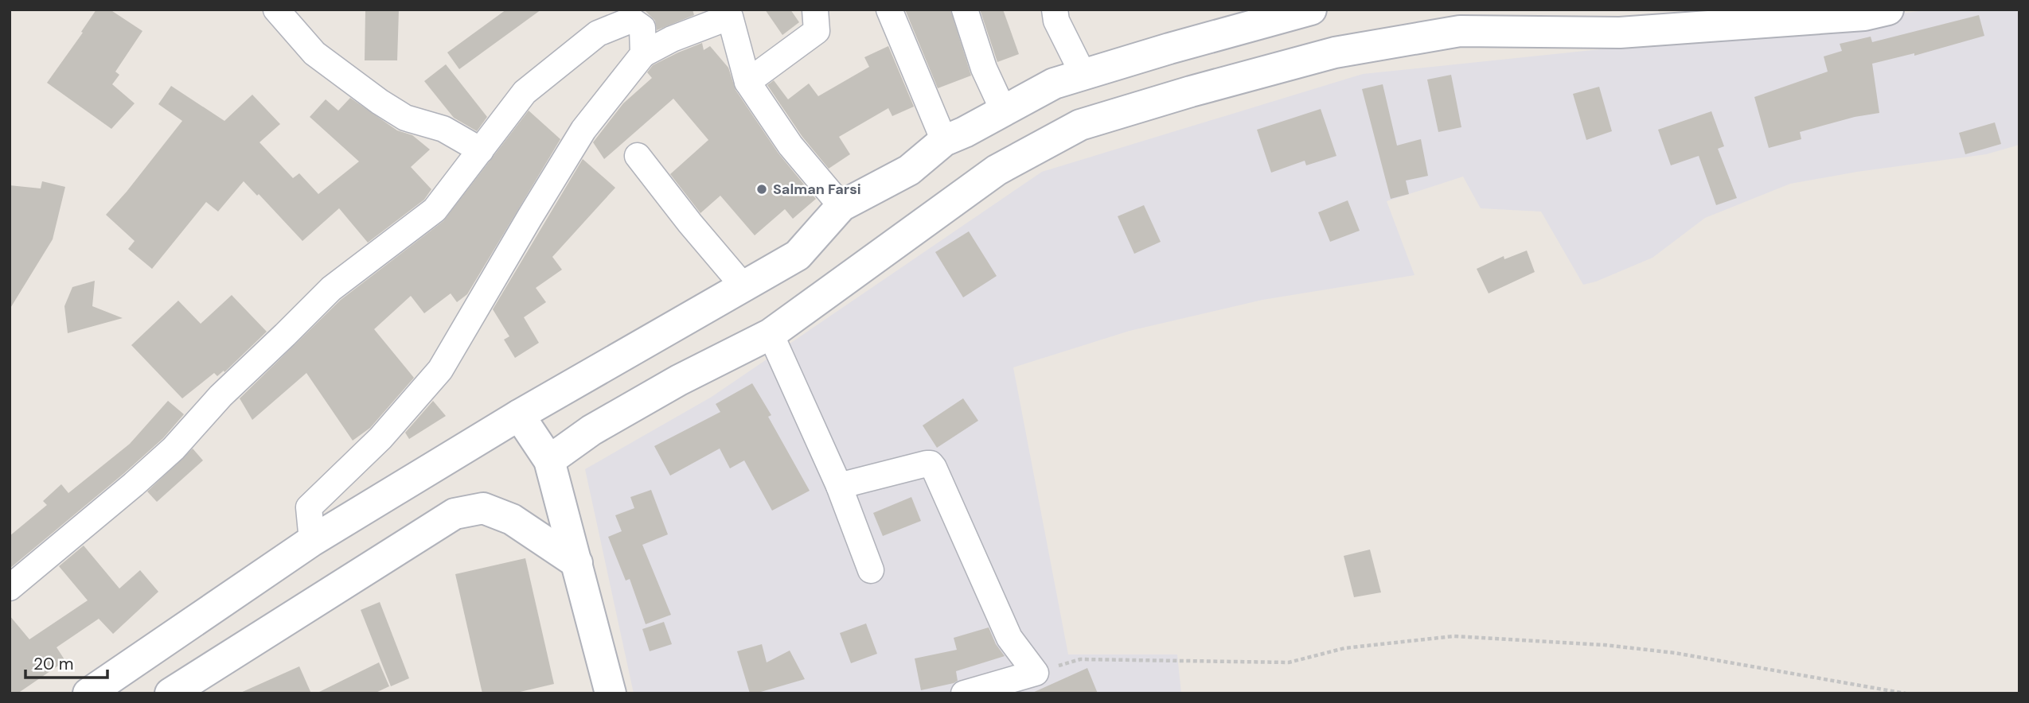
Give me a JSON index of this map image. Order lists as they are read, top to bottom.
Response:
{
  "places": ["Salman Farsi"],
  "scale_bar": "20 m"
}
